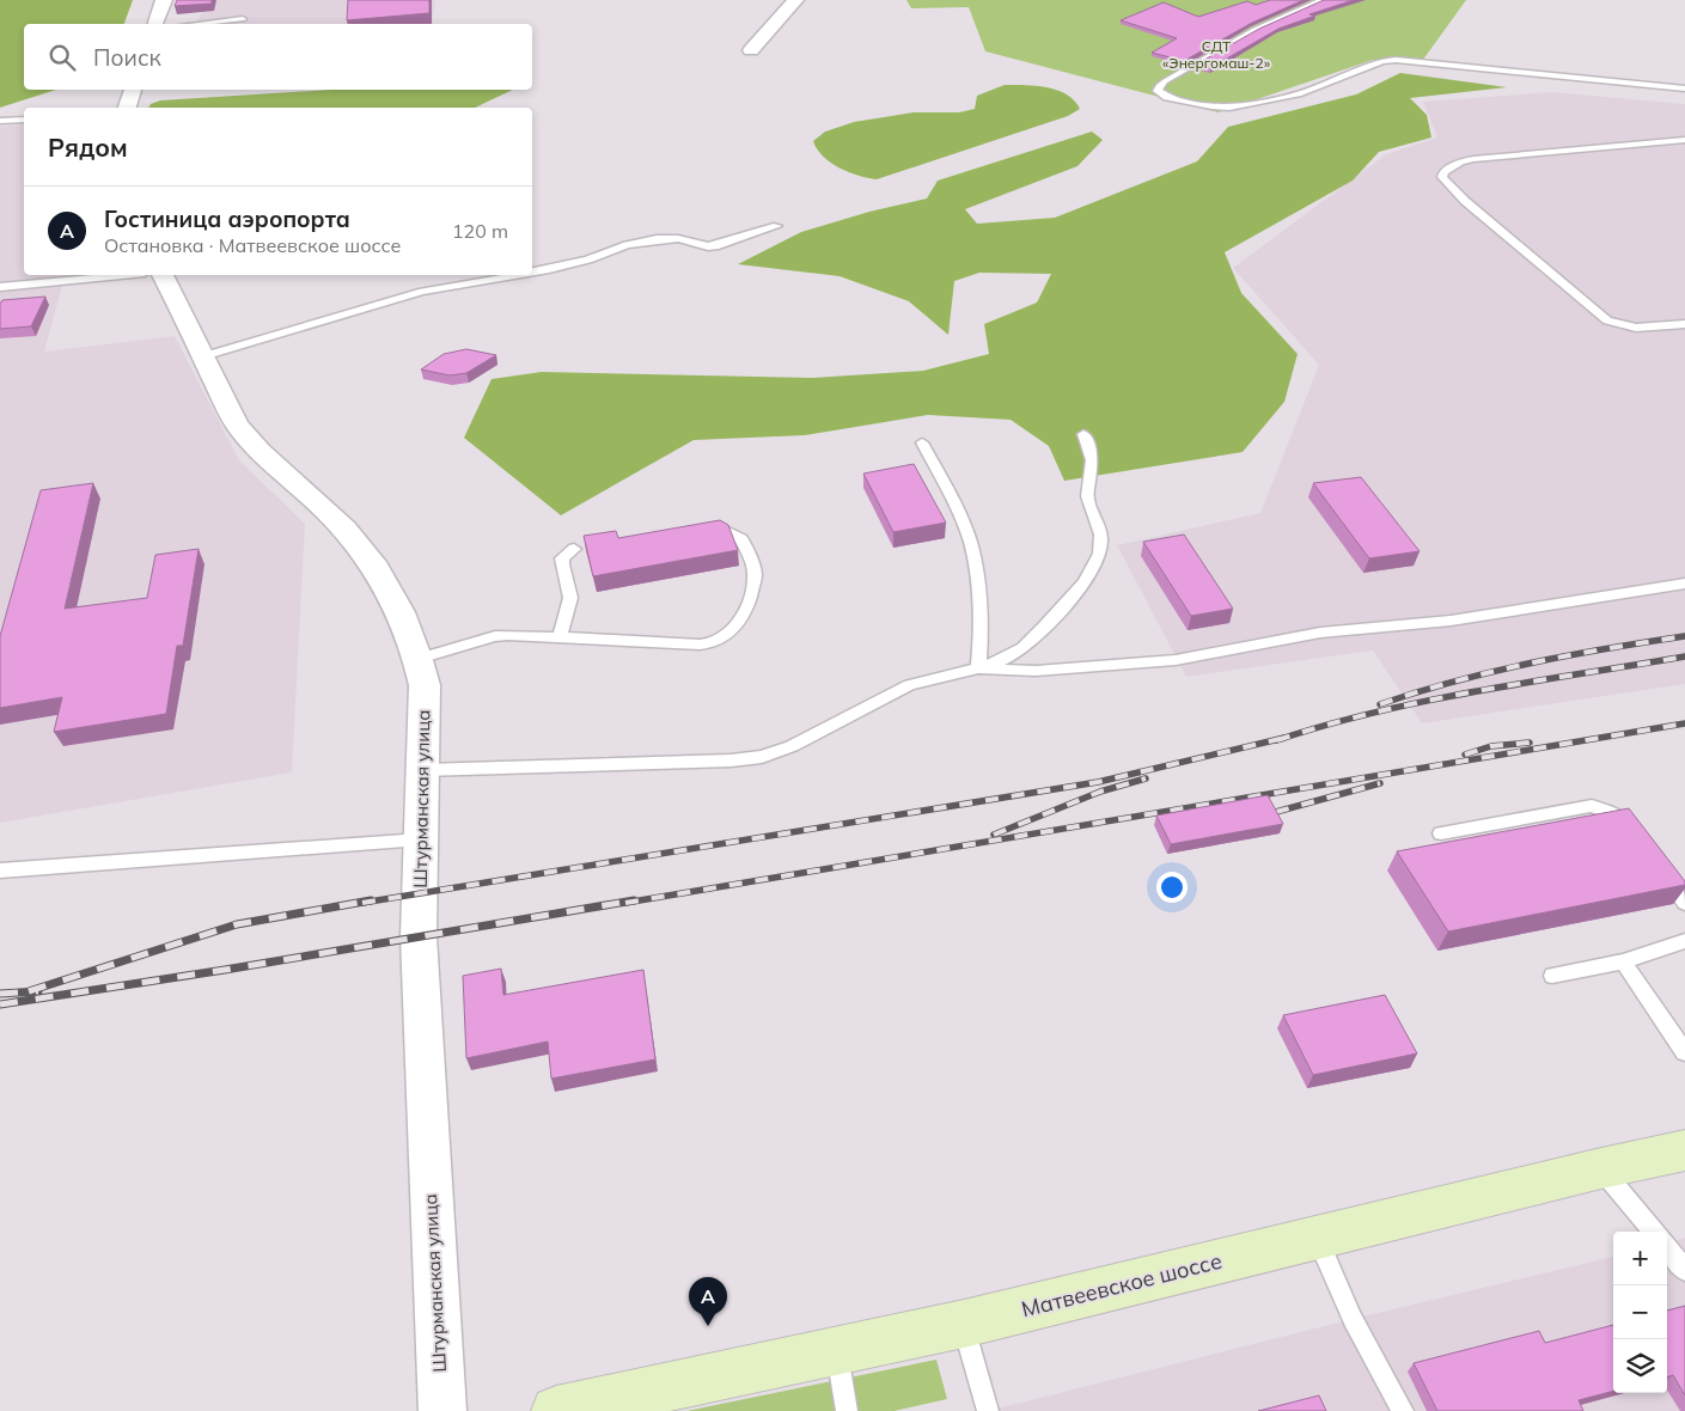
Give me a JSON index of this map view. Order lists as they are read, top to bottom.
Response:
{
  "streets": {
    "main road": ["Матвеевское шоссе"],
    "street": ["Штурманская улица"]
  },
  "parks": ["СДТ «Энергомаш-2»"],
  "page": {
    "search": "Поиск",
    "heading": "Рядом",
    "list": [
      {
        "mark": "A",
        "name": "Гостиница аэропорта",
        "note": "Остановка · Матвеевское шоссе",
        "value": "120 m"
      }
    ],
    "map_buttons": ["+", "−"],
    "pins": "A"
  }
}
